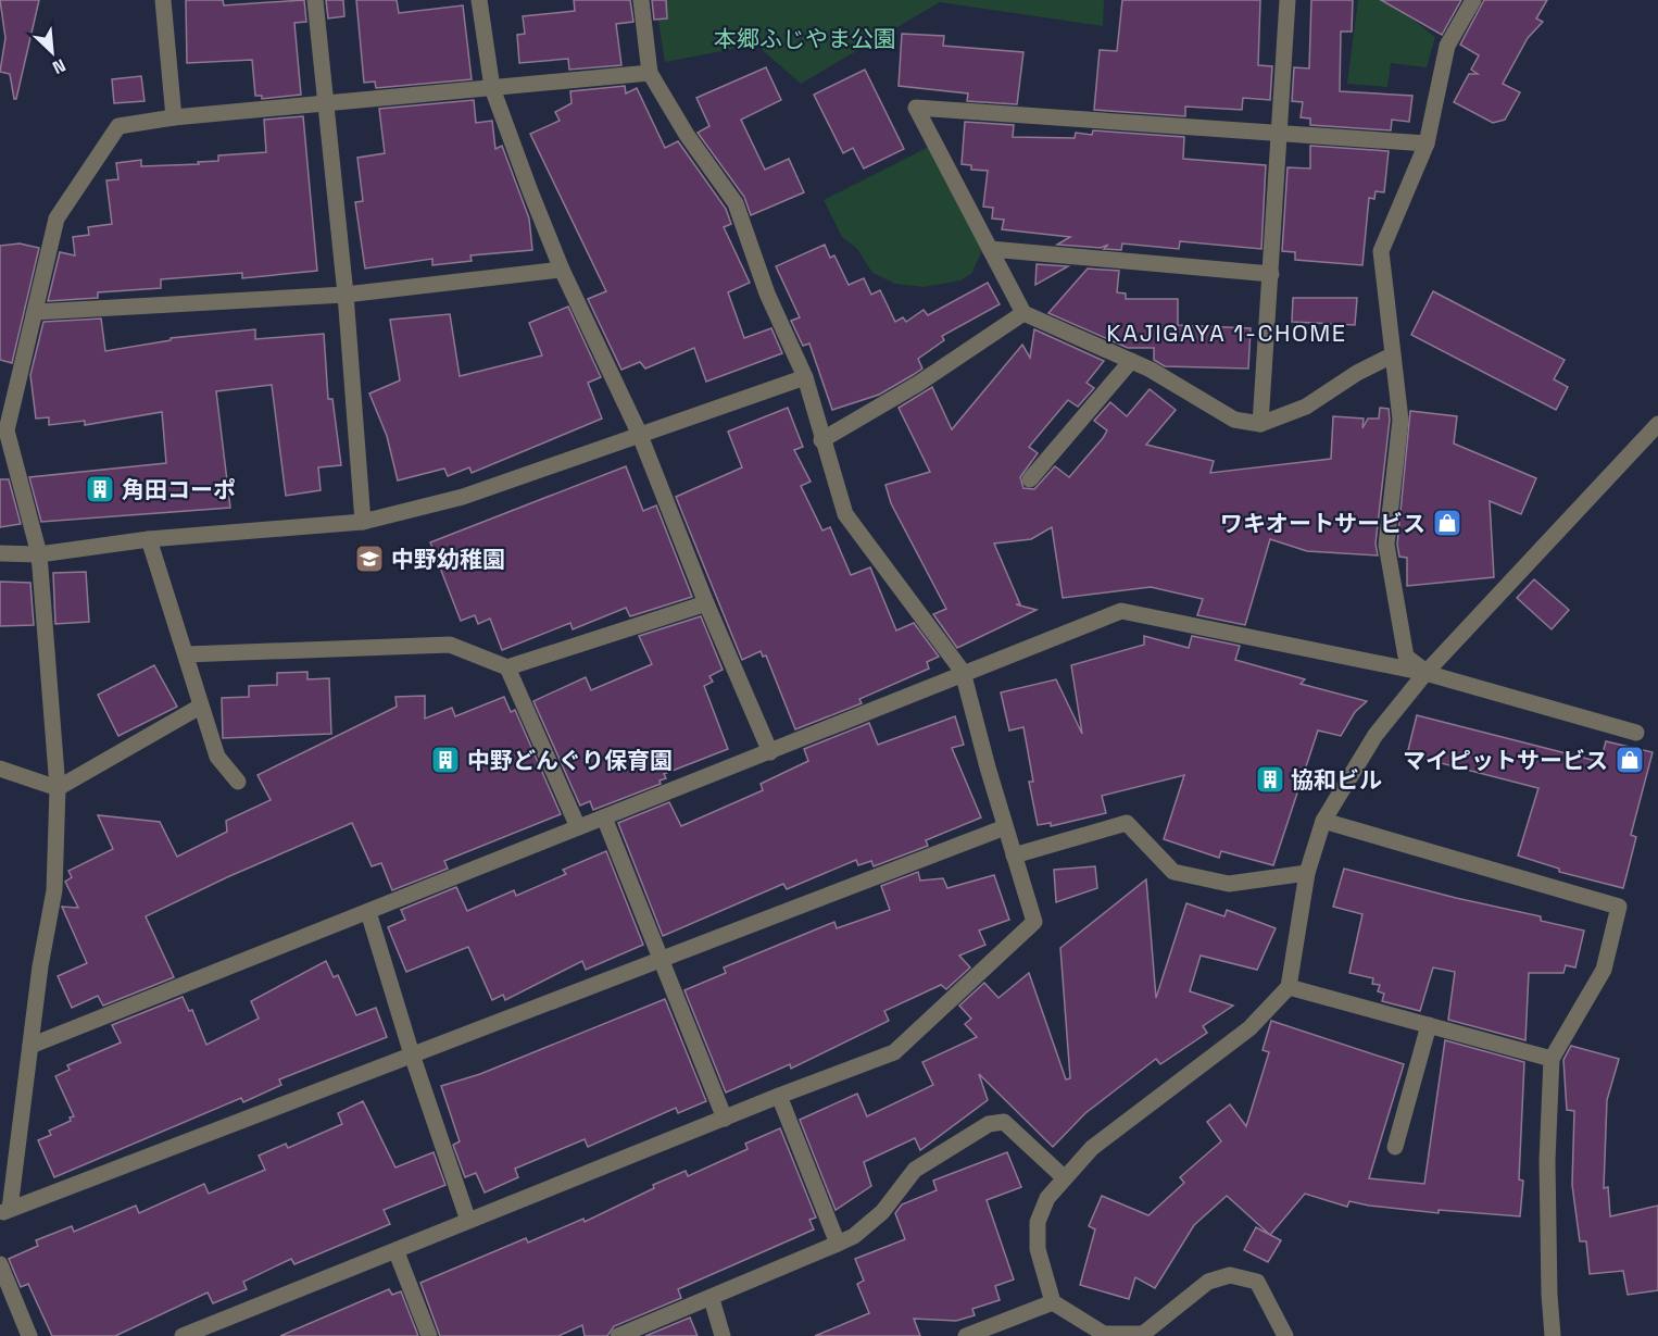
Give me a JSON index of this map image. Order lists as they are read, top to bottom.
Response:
{
  "districts": ["KAJIGAYA 1-CHOME"],
  "parks": ["本郷ふじやま公園"],
  "places": {
    "building": ["角田コーポ", "中野どんぐり保育園", "協和ビル"],
    "shop": ["ワキオートサービス", "マイピットサービス"],
    "school or university": ["中野幼稚園"]
  },
  "north": "bottom right"
}
